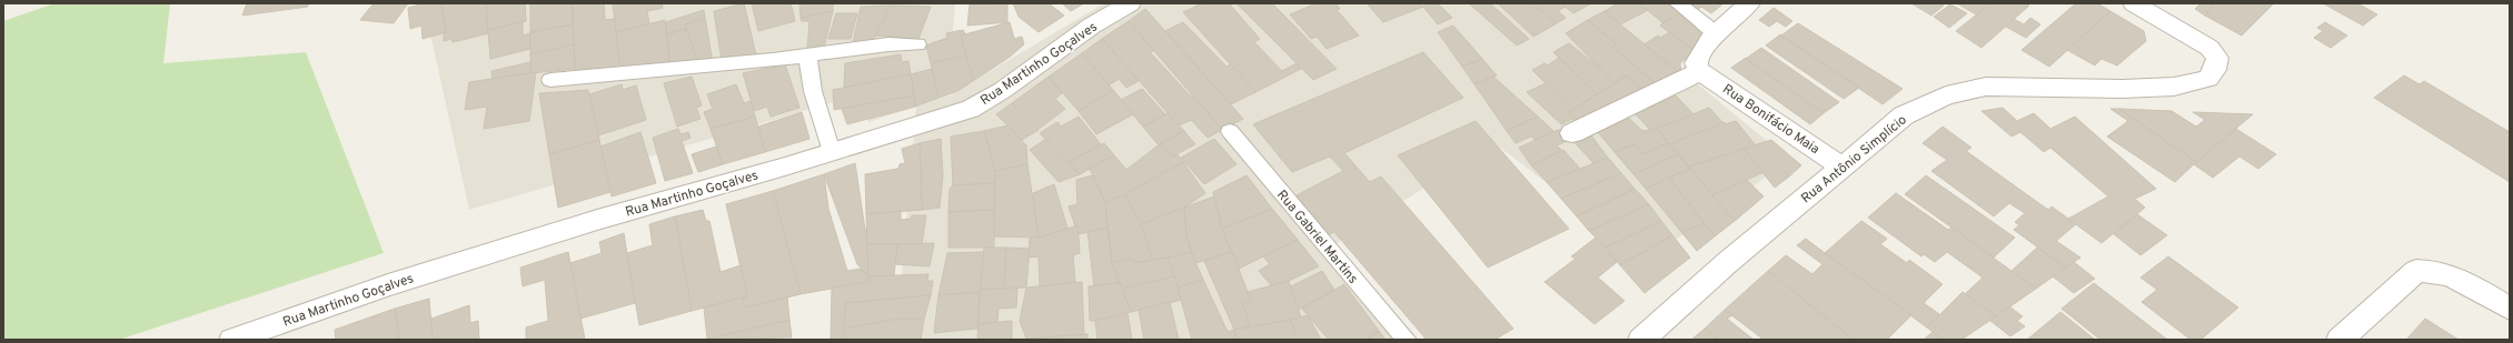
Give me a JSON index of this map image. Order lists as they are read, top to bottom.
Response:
{
  "streets": {
    "street": ["Rua Martinho Goçalves", "Rua Bonifácio Maia", "Rua Antônio Simplício"],
    "lane": ["Rua Gabriel Martins"]
  },
  "crossings": [
    ["Rua Bonifácio Maia", "Rua Antônio Simplício"]
  ]
}
